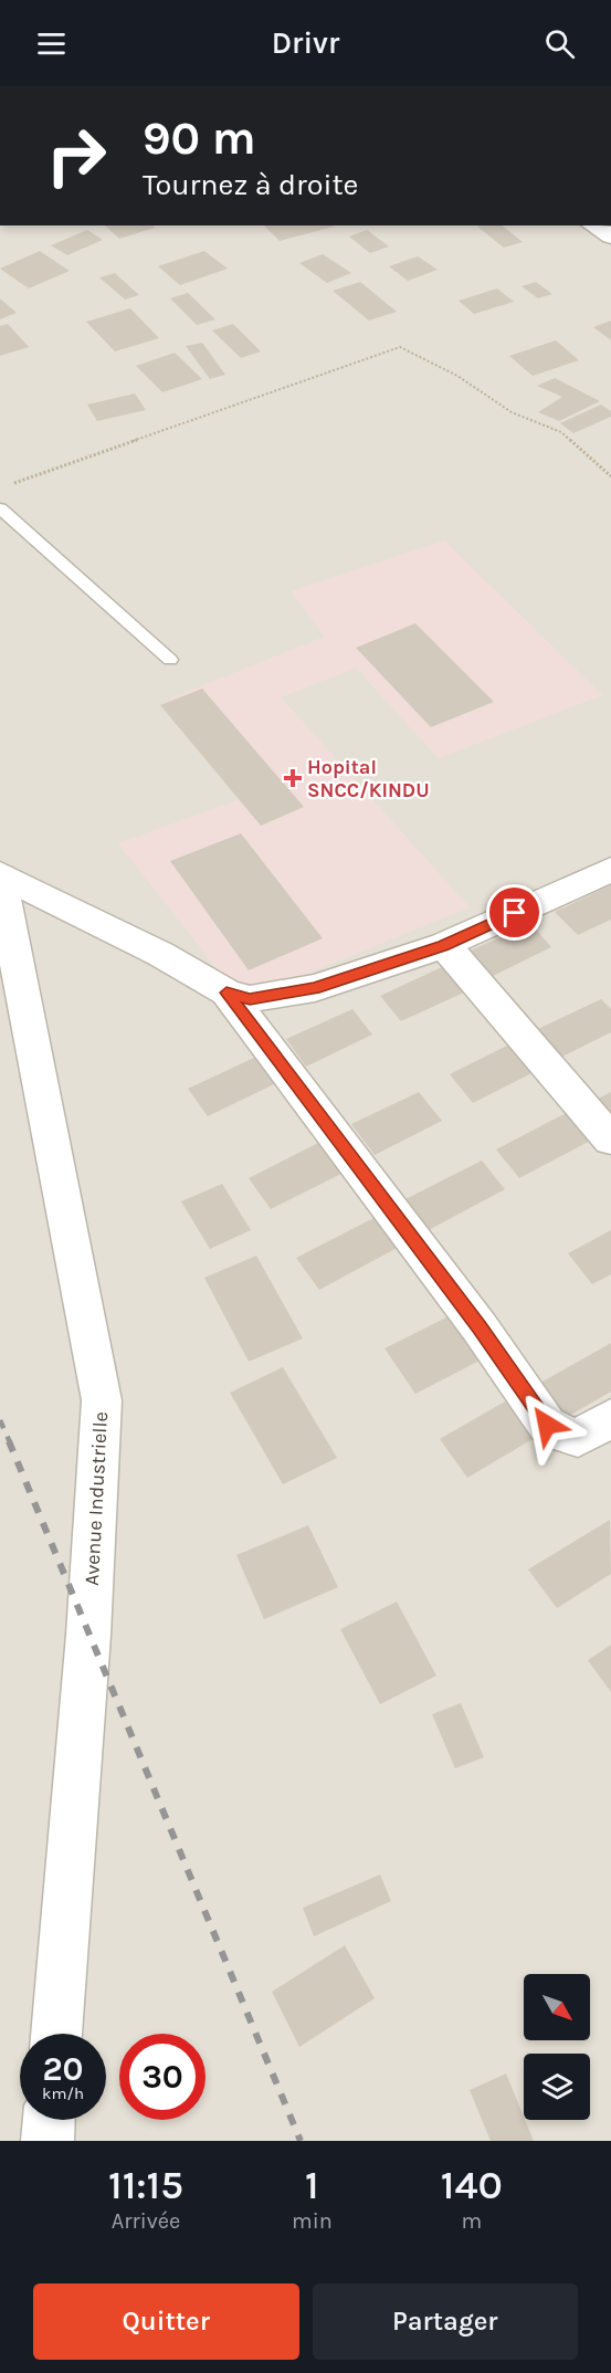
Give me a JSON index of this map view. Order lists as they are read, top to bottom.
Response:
{
  "streets": {
    "street": ["Avenue Industrielle"]
  },
  "places": {
    "health": ["Hopital SNCC/KINDU"]
  },
  "north": "bottom right",
  "page": {
    "header": "Drivr",
    "turn": ["90 m", "Tournez à droite"],
    "speed": "20 km/h",
    "limit": "30",
    "eta": [
      "11:15",
      "Arrivée",
      "1",
      "min",
      "140",
      "m"
    ],
    "buttons": ["Quitter", "Partager"]
  }
}
